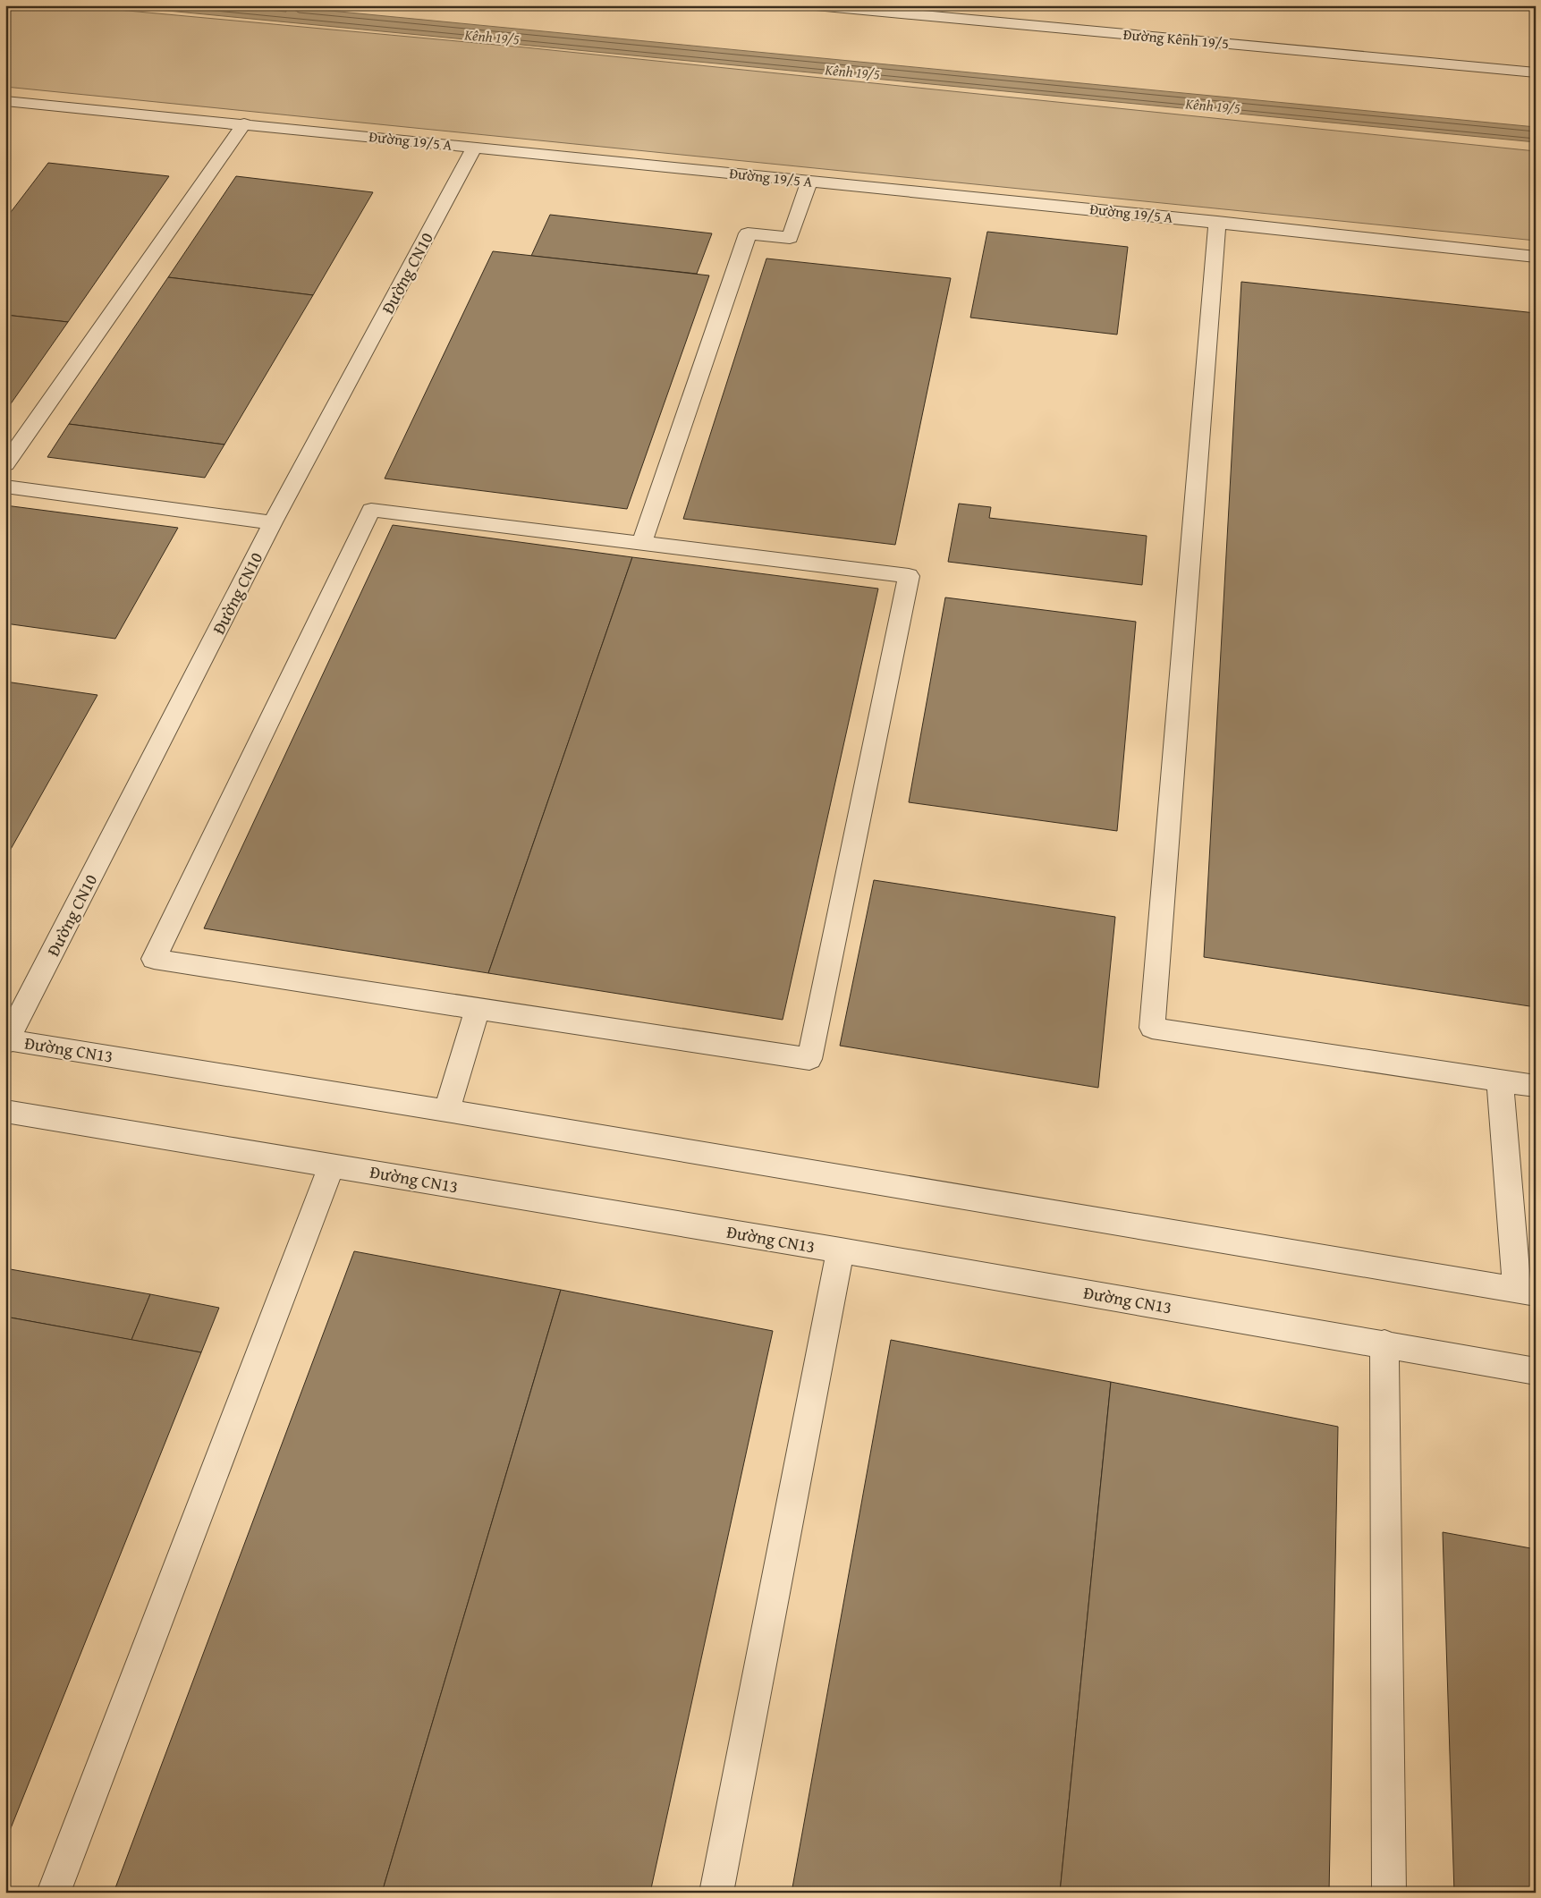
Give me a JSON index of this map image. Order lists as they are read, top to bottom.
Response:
{
  "streets": {
    "street": [
      "Đường Kênh 19/5",
      "Đường 19/5 A",
      "Đường CN10",
      "Đường CN13"
    ]
  },
  "crossings": [
    ["Đường 19/5 A", "Đường CN10"],
    ["Đường CN10", "Đường CN13"]
  ],
  "water": ["Kênh 19/5"]
}
